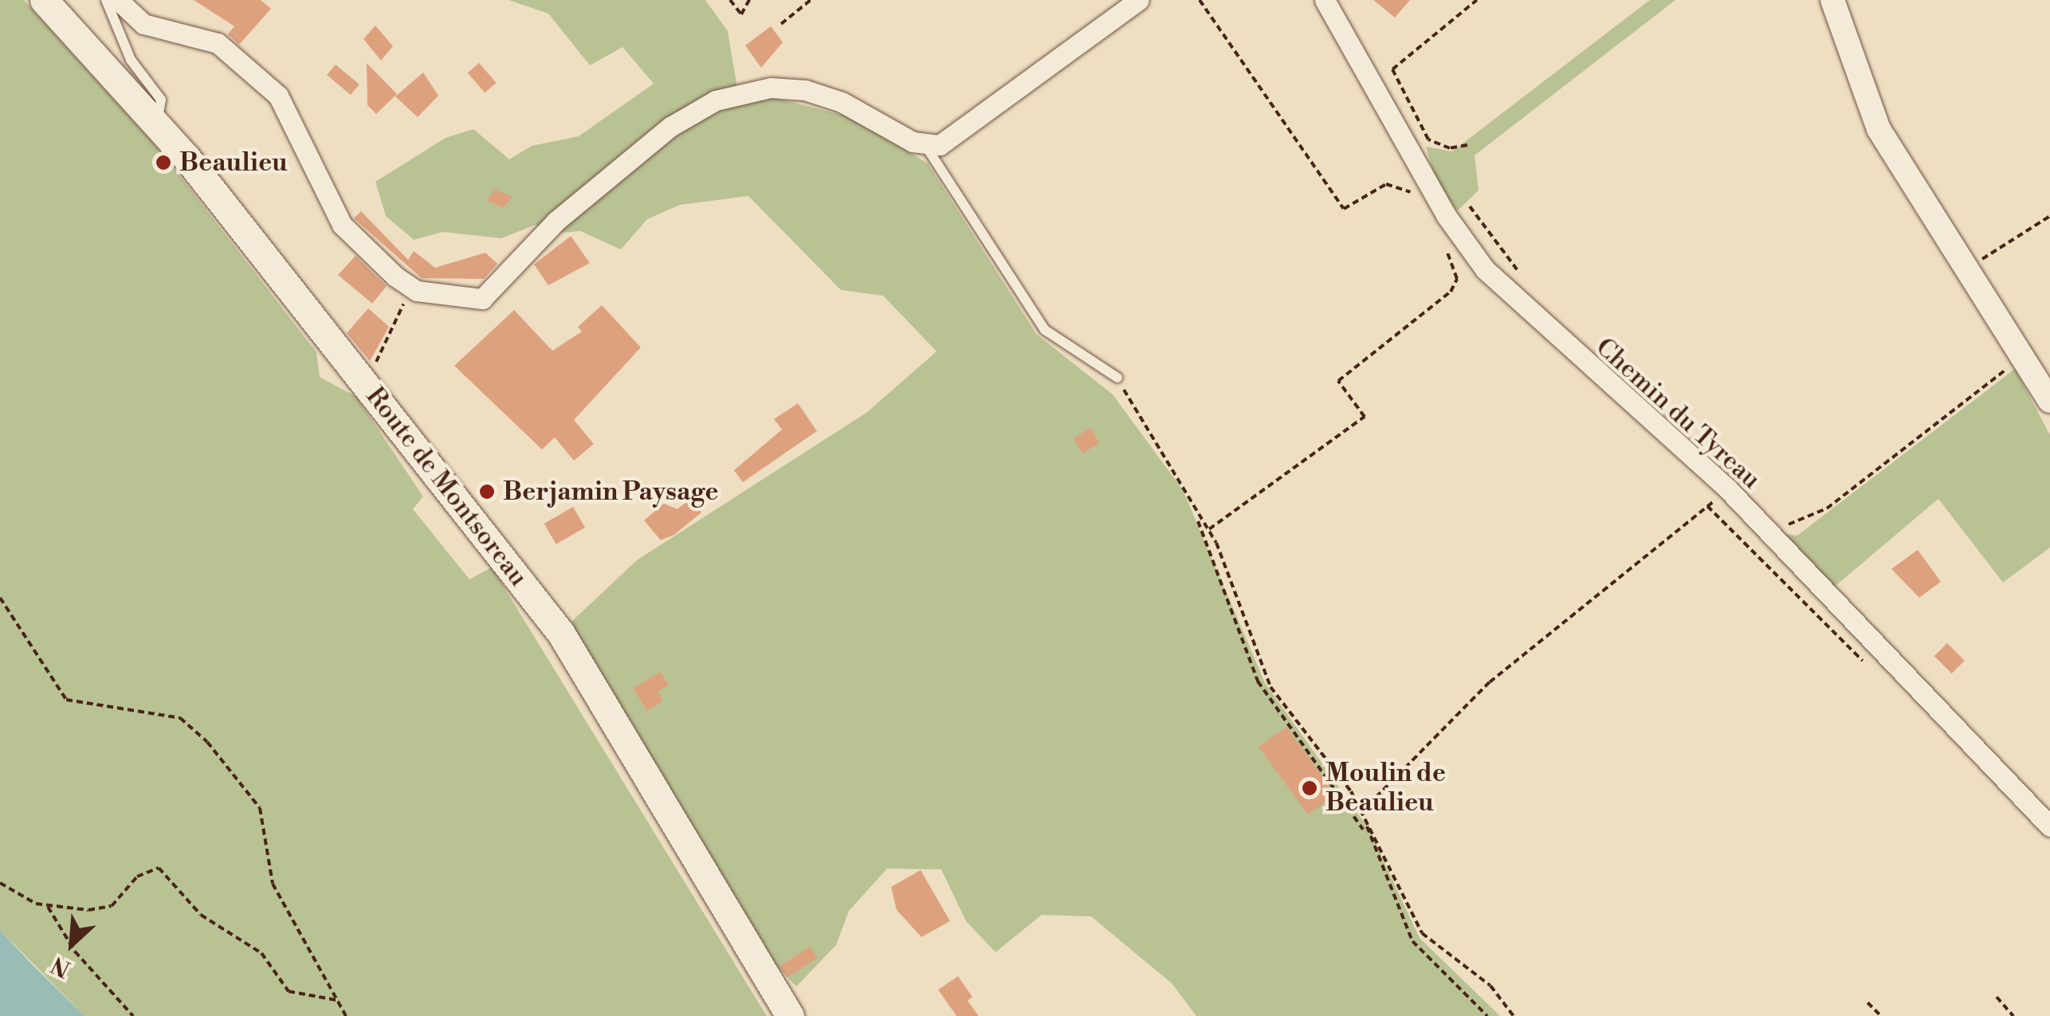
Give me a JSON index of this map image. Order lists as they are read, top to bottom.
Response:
{
  "streets": {
    "main road": ["Route de Montsoreau"],
    "street": ["Chemin du Tyreau"]
  },
  "places": ["Beaulieu", "Berjamin Paysage", "Moulin de Beaulieu"],
  "north": "bottom left"
}
